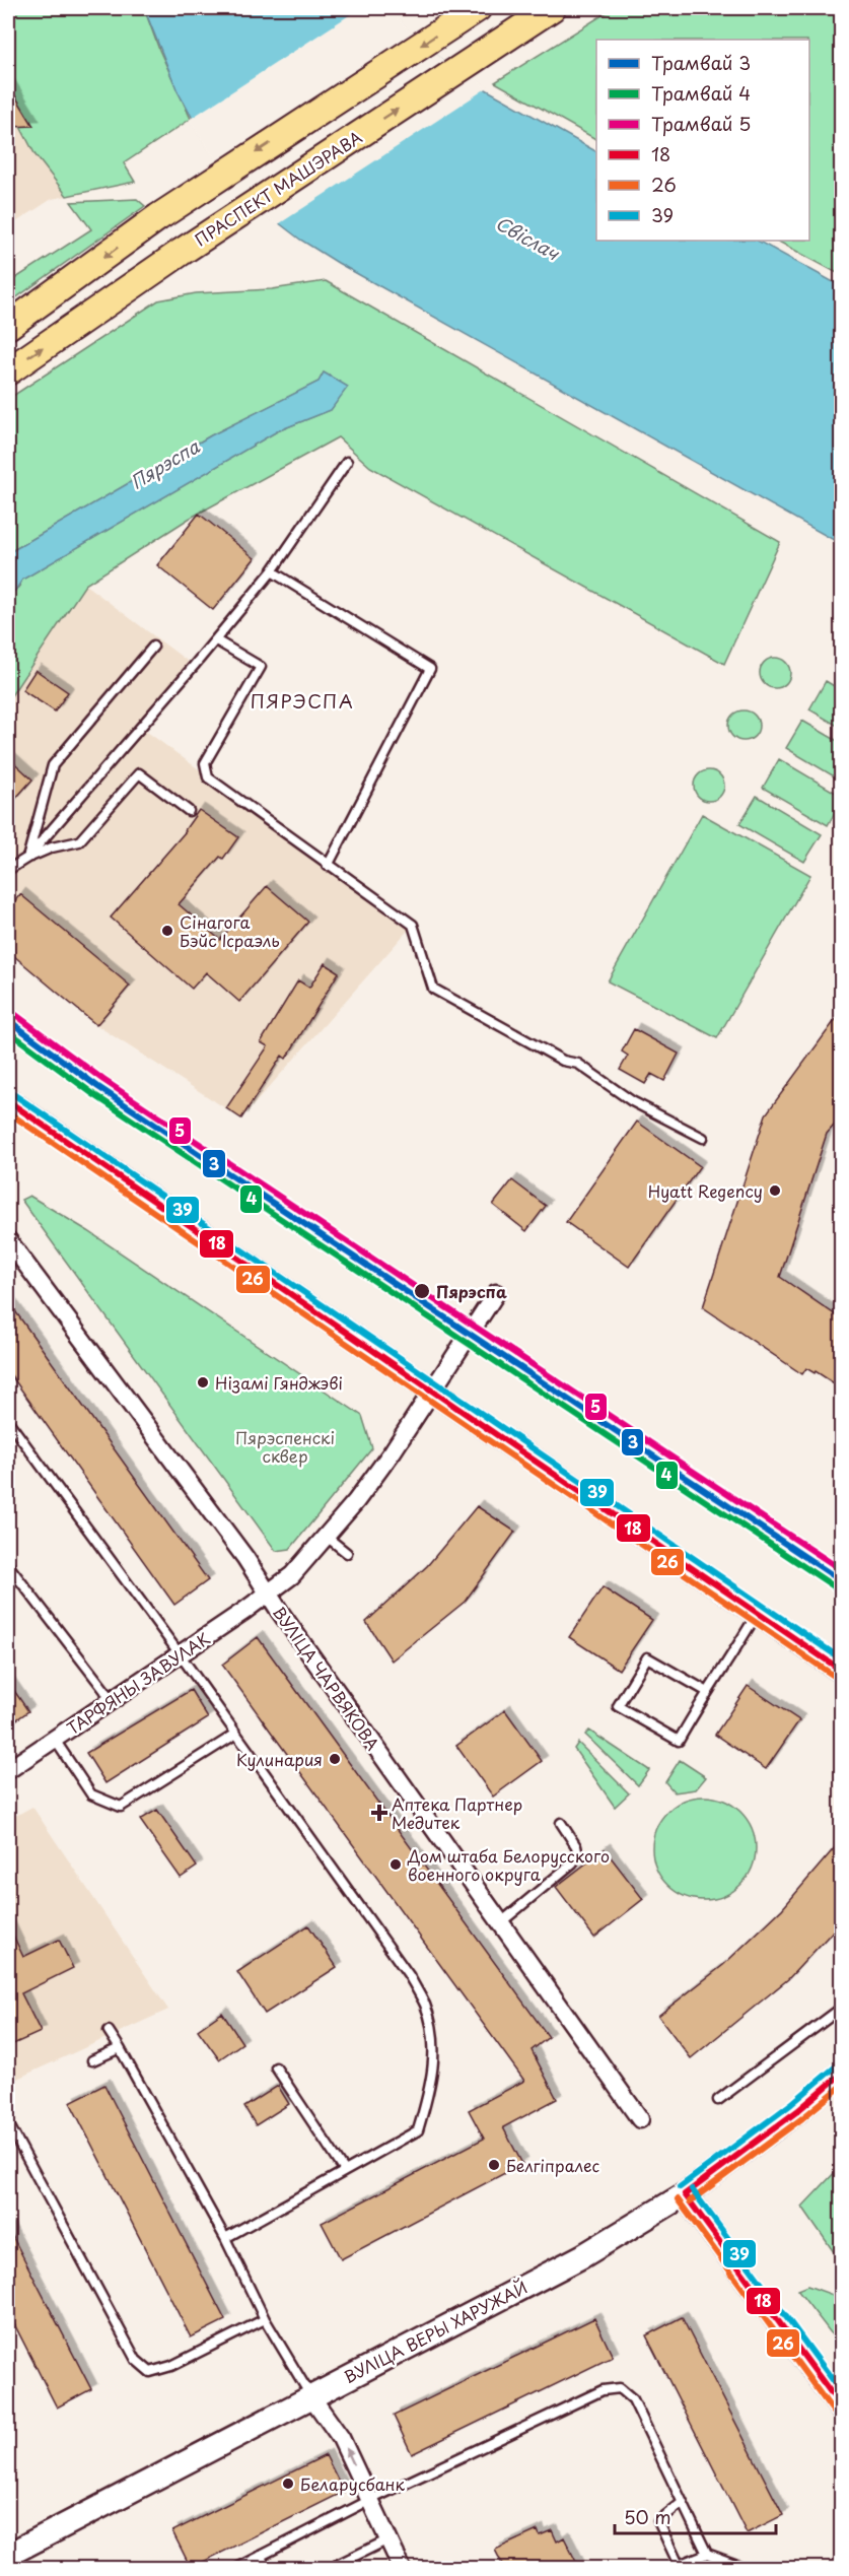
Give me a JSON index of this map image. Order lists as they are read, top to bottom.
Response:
{
  "streets": {
    "main road": ["ПРАСПЕКТ МАШЭРАВА", "ВУЛІЦА ВЕРЫ ХАРУЖАЙ"],
    "street": ["ВУЛІЦА ЧАРВЯКОВА", "ТАРФЯНЫ ЗАВУЛАК"]
  },
  "crossings": [
    ["ВУЛІЦА ЧАРВЯКОВА", "ТАРФЯНЫ ЗАВУЛАК"]
  ],
  "districts": ["ПЯРЭСПА"],
  "water": ["Свіслач", "Пярэспа"],
  "parks": ["Пярэспенскі сквер"],
  "places": {
    "other": [
      "Сінагога Бэйс Ісраэль",
      "Hyatt Regency",
      "Пярэспа",
      "Нізамі Гянджэві",
      "Кулинария",
      "Дом штаба Белорусского военного округа",
      "Белгіпралес",
      "Беларусбанк"
    ],
    "health": ["Аптека Партнер Медитек"]
  },
  "lines": [
    "tram line 5",
    "tram line 3",
    "tram line 4",
    "transit line 39",
    "transit line 18",
    "transit line 26"
  ],
  "legend": [
    "Трамвай 3",
    "Трамвай 4",
    "Трамвай 5",
    "18",
    "26",
    "39"
  ],
  "scale_bar": "50 m"
}
